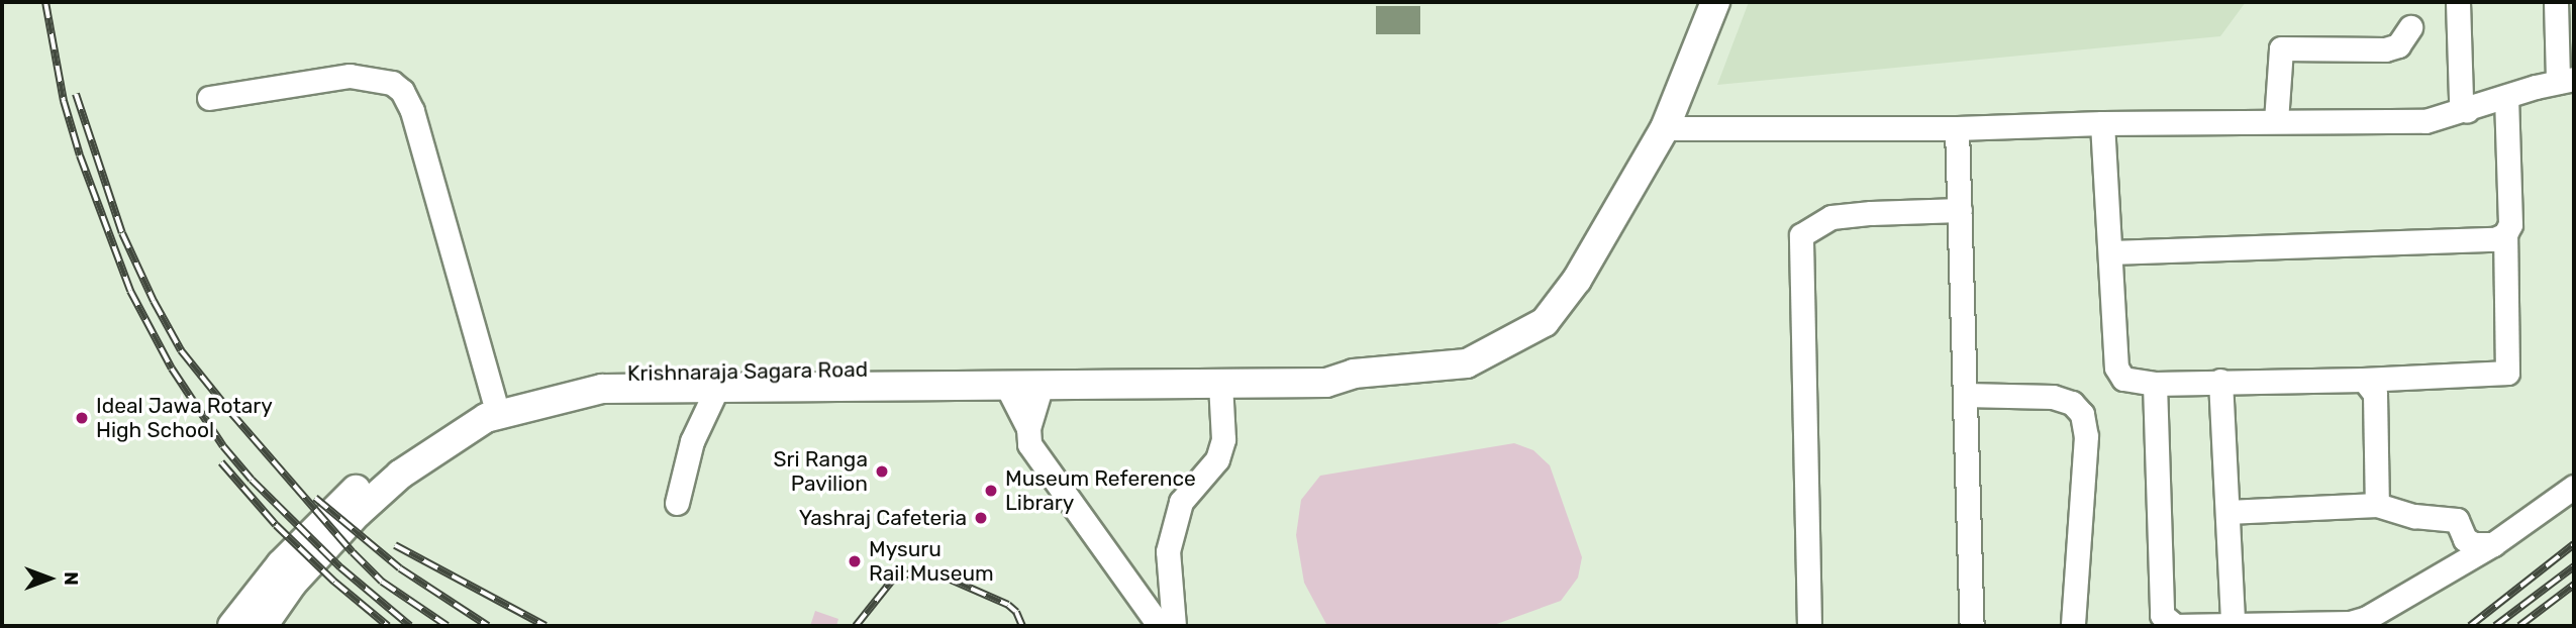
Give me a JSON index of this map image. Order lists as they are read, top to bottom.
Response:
{
  "streets": {
    "main road": ["Krishnaraja Sagara Road"]
  },
  "places": [
    "Ideal Jawa Rotary High School",
    "Sri Ranga Pavilion",
    "Museum Reference Library",
    "Yashraj Cafeteria",
    "Mysuru Rail Museum"
  ],
  "north": "right"
}
